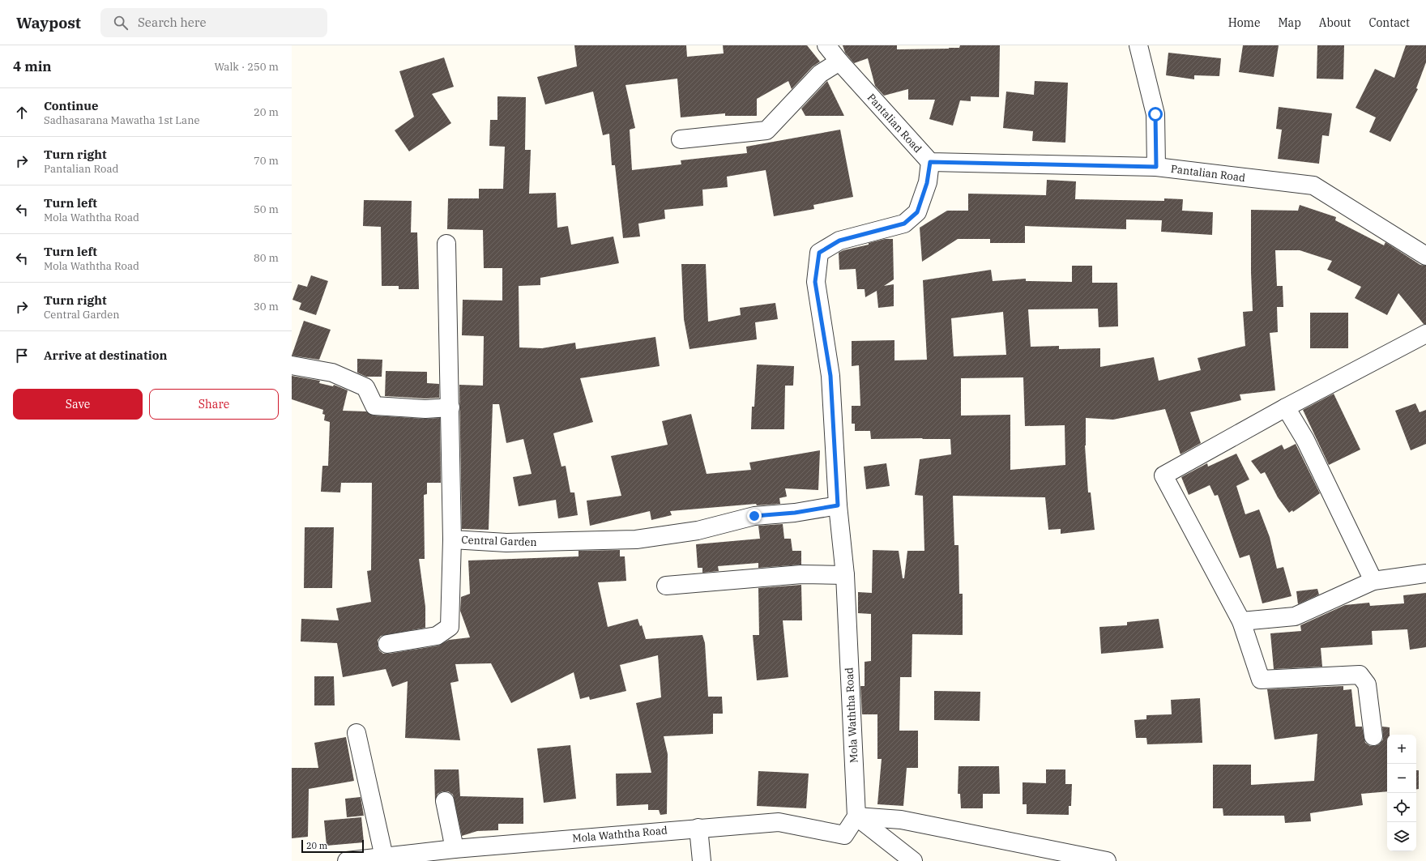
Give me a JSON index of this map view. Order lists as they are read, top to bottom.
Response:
{
  "streets": {
    "street": ["Pantalian Road", "Central Garden", "Mola Waththa Road"]
  },
  "crossings": [
    ["Pantalian Road", "Mola Waththa Road"],
    ["Central Garden", "Mola Waththa Road"]
  ],
  "scale_bar": "20 m",
  "page": {
    "header": "Waypost",
    "search": "Search here",
    "nav": [
      "Home",
      "Map",
      "About",
      "Contact"
    ],
    "heading": ["4 min", "Walk · 250 m"],
    "list": [
      ["Continue", "Sadhasarana Mawatha 1st Lane", "20 m"],
      ["Turn right", "Pantalian Road", "70 m"],
      ["Turn left", "Mola Waththa Road", "50 m"],
      ["Turn left", "Mola Waththa Road", "80 m"],
      ["Turn right", "Central Garden", "30 m"],
      "Arrive at destination"
    ],
    "buttons": ["Save", "Share"],
    "map_buttons": ["+", "−"],
    "scale": "20 m"
  }
}
